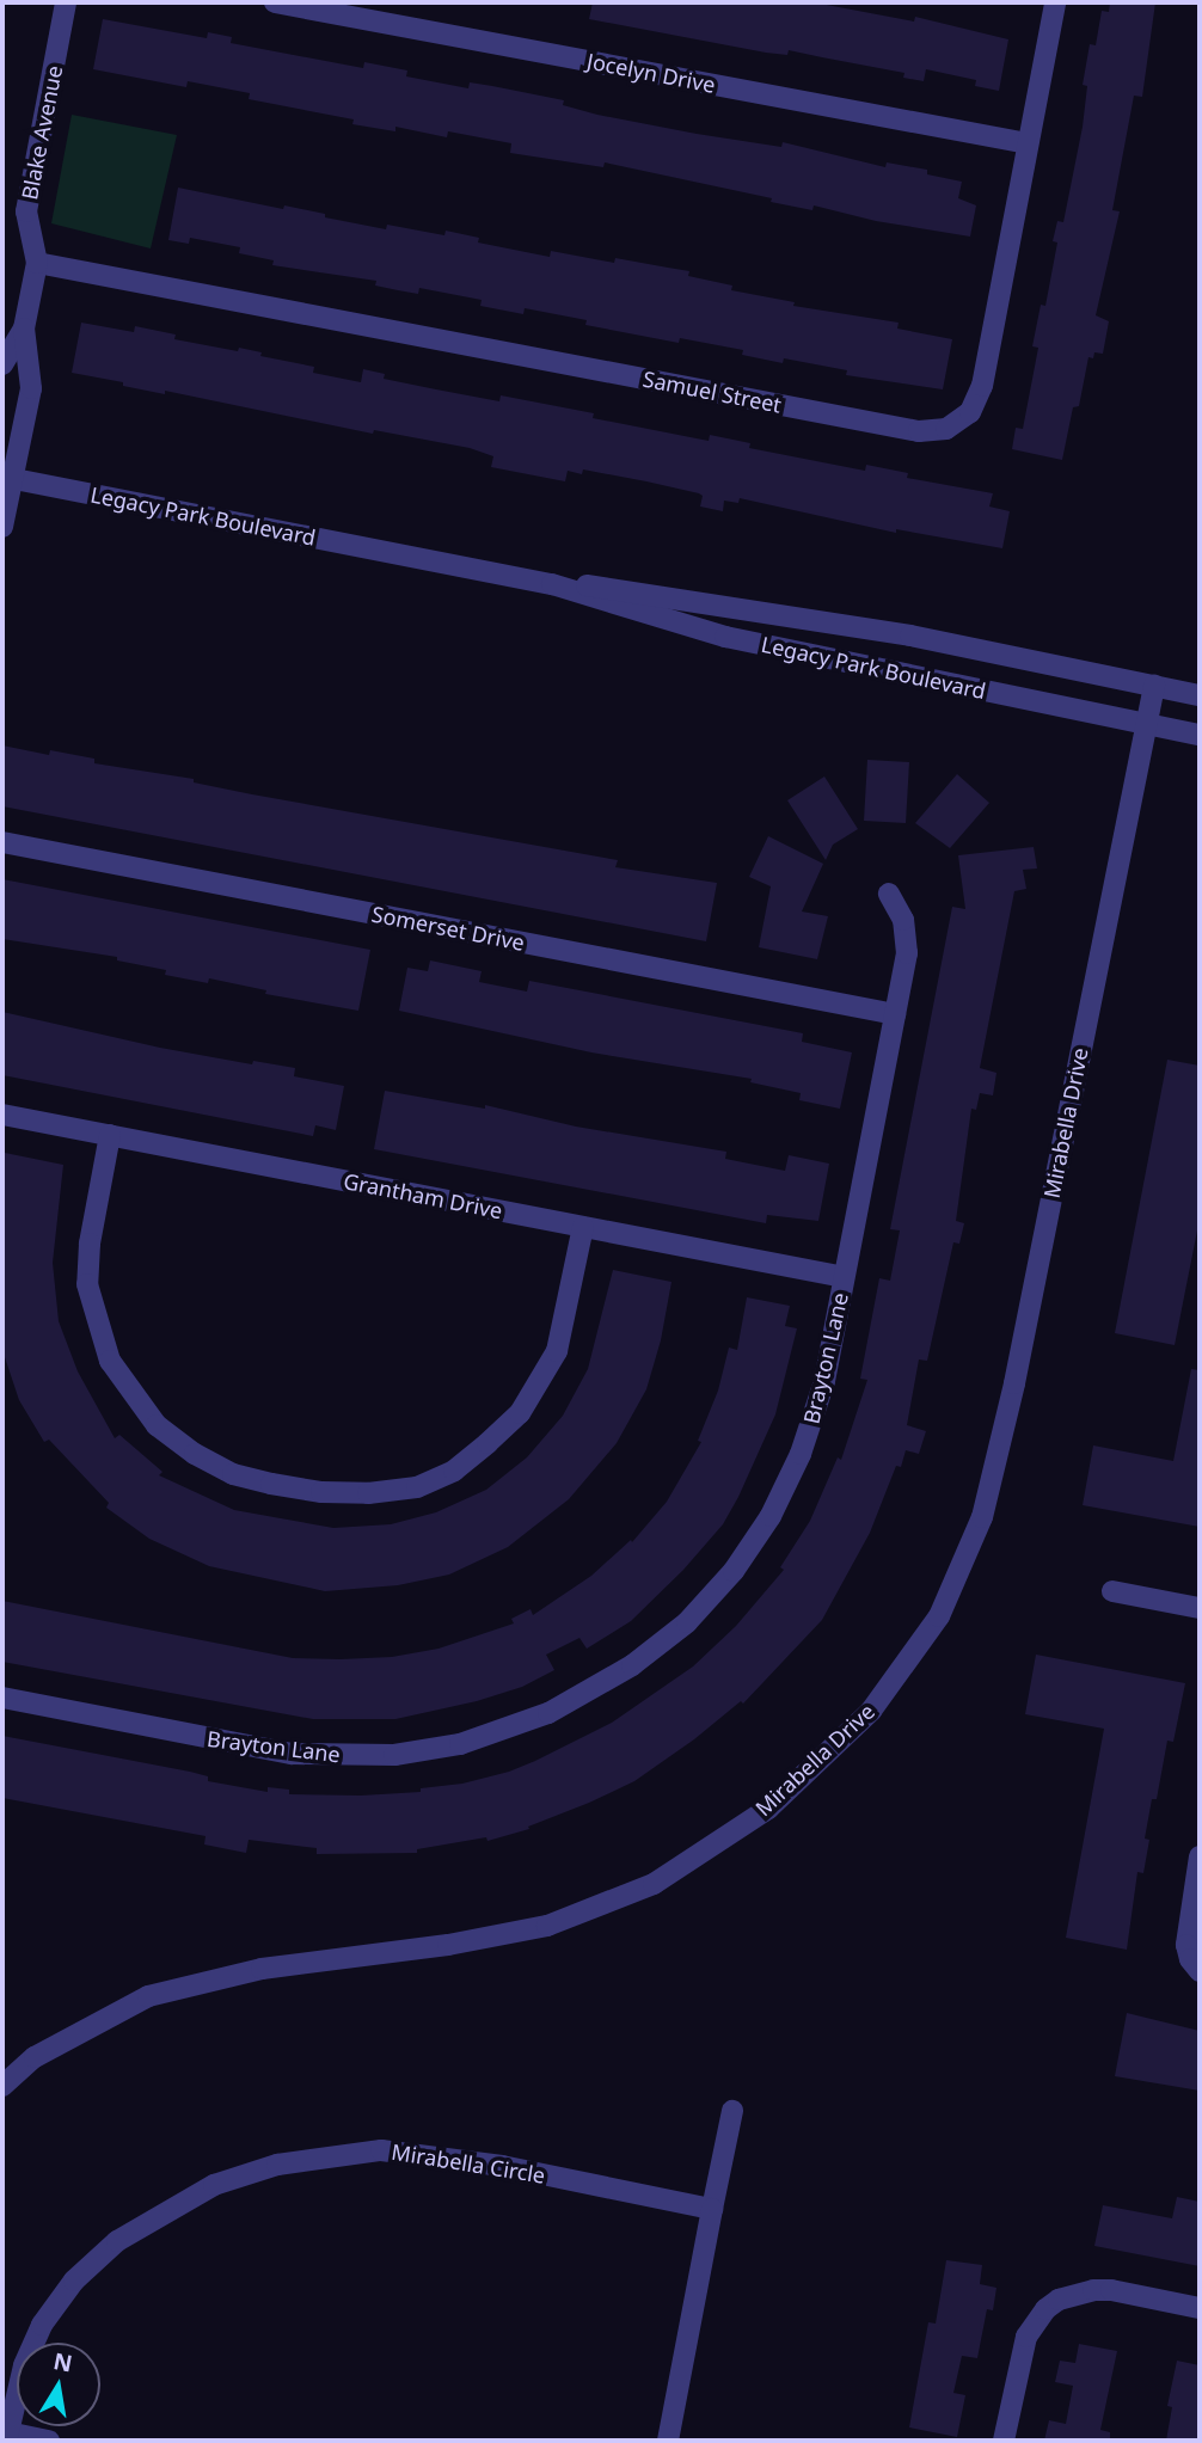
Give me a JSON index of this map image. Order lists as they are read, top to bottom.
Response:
{
  "streets": {
    "street": [
      "Jocelyn Drive",
      "Blake Avenue",
      "Samuel Street",
      "Legacy Park Boulevard",
      "Somerset Drive",
      "Mirabella Drive",
      "Grantham Drive",
      "Brayton Lane",
      "Mirabella Circle"
    ]
  },
  "crossings": [
    ["Jocelyn Drive", "Samuel Street"],
    ["Blake Avenue", "Samuel Street"],
    ["Legacy Park Boulevard", "Mirabella Drive"],
    ["Somerset Drive", "Brayton Lane"],
    ["Grantham Drive", "Brayton Lane"]
  ],
  "north": "top"
}
